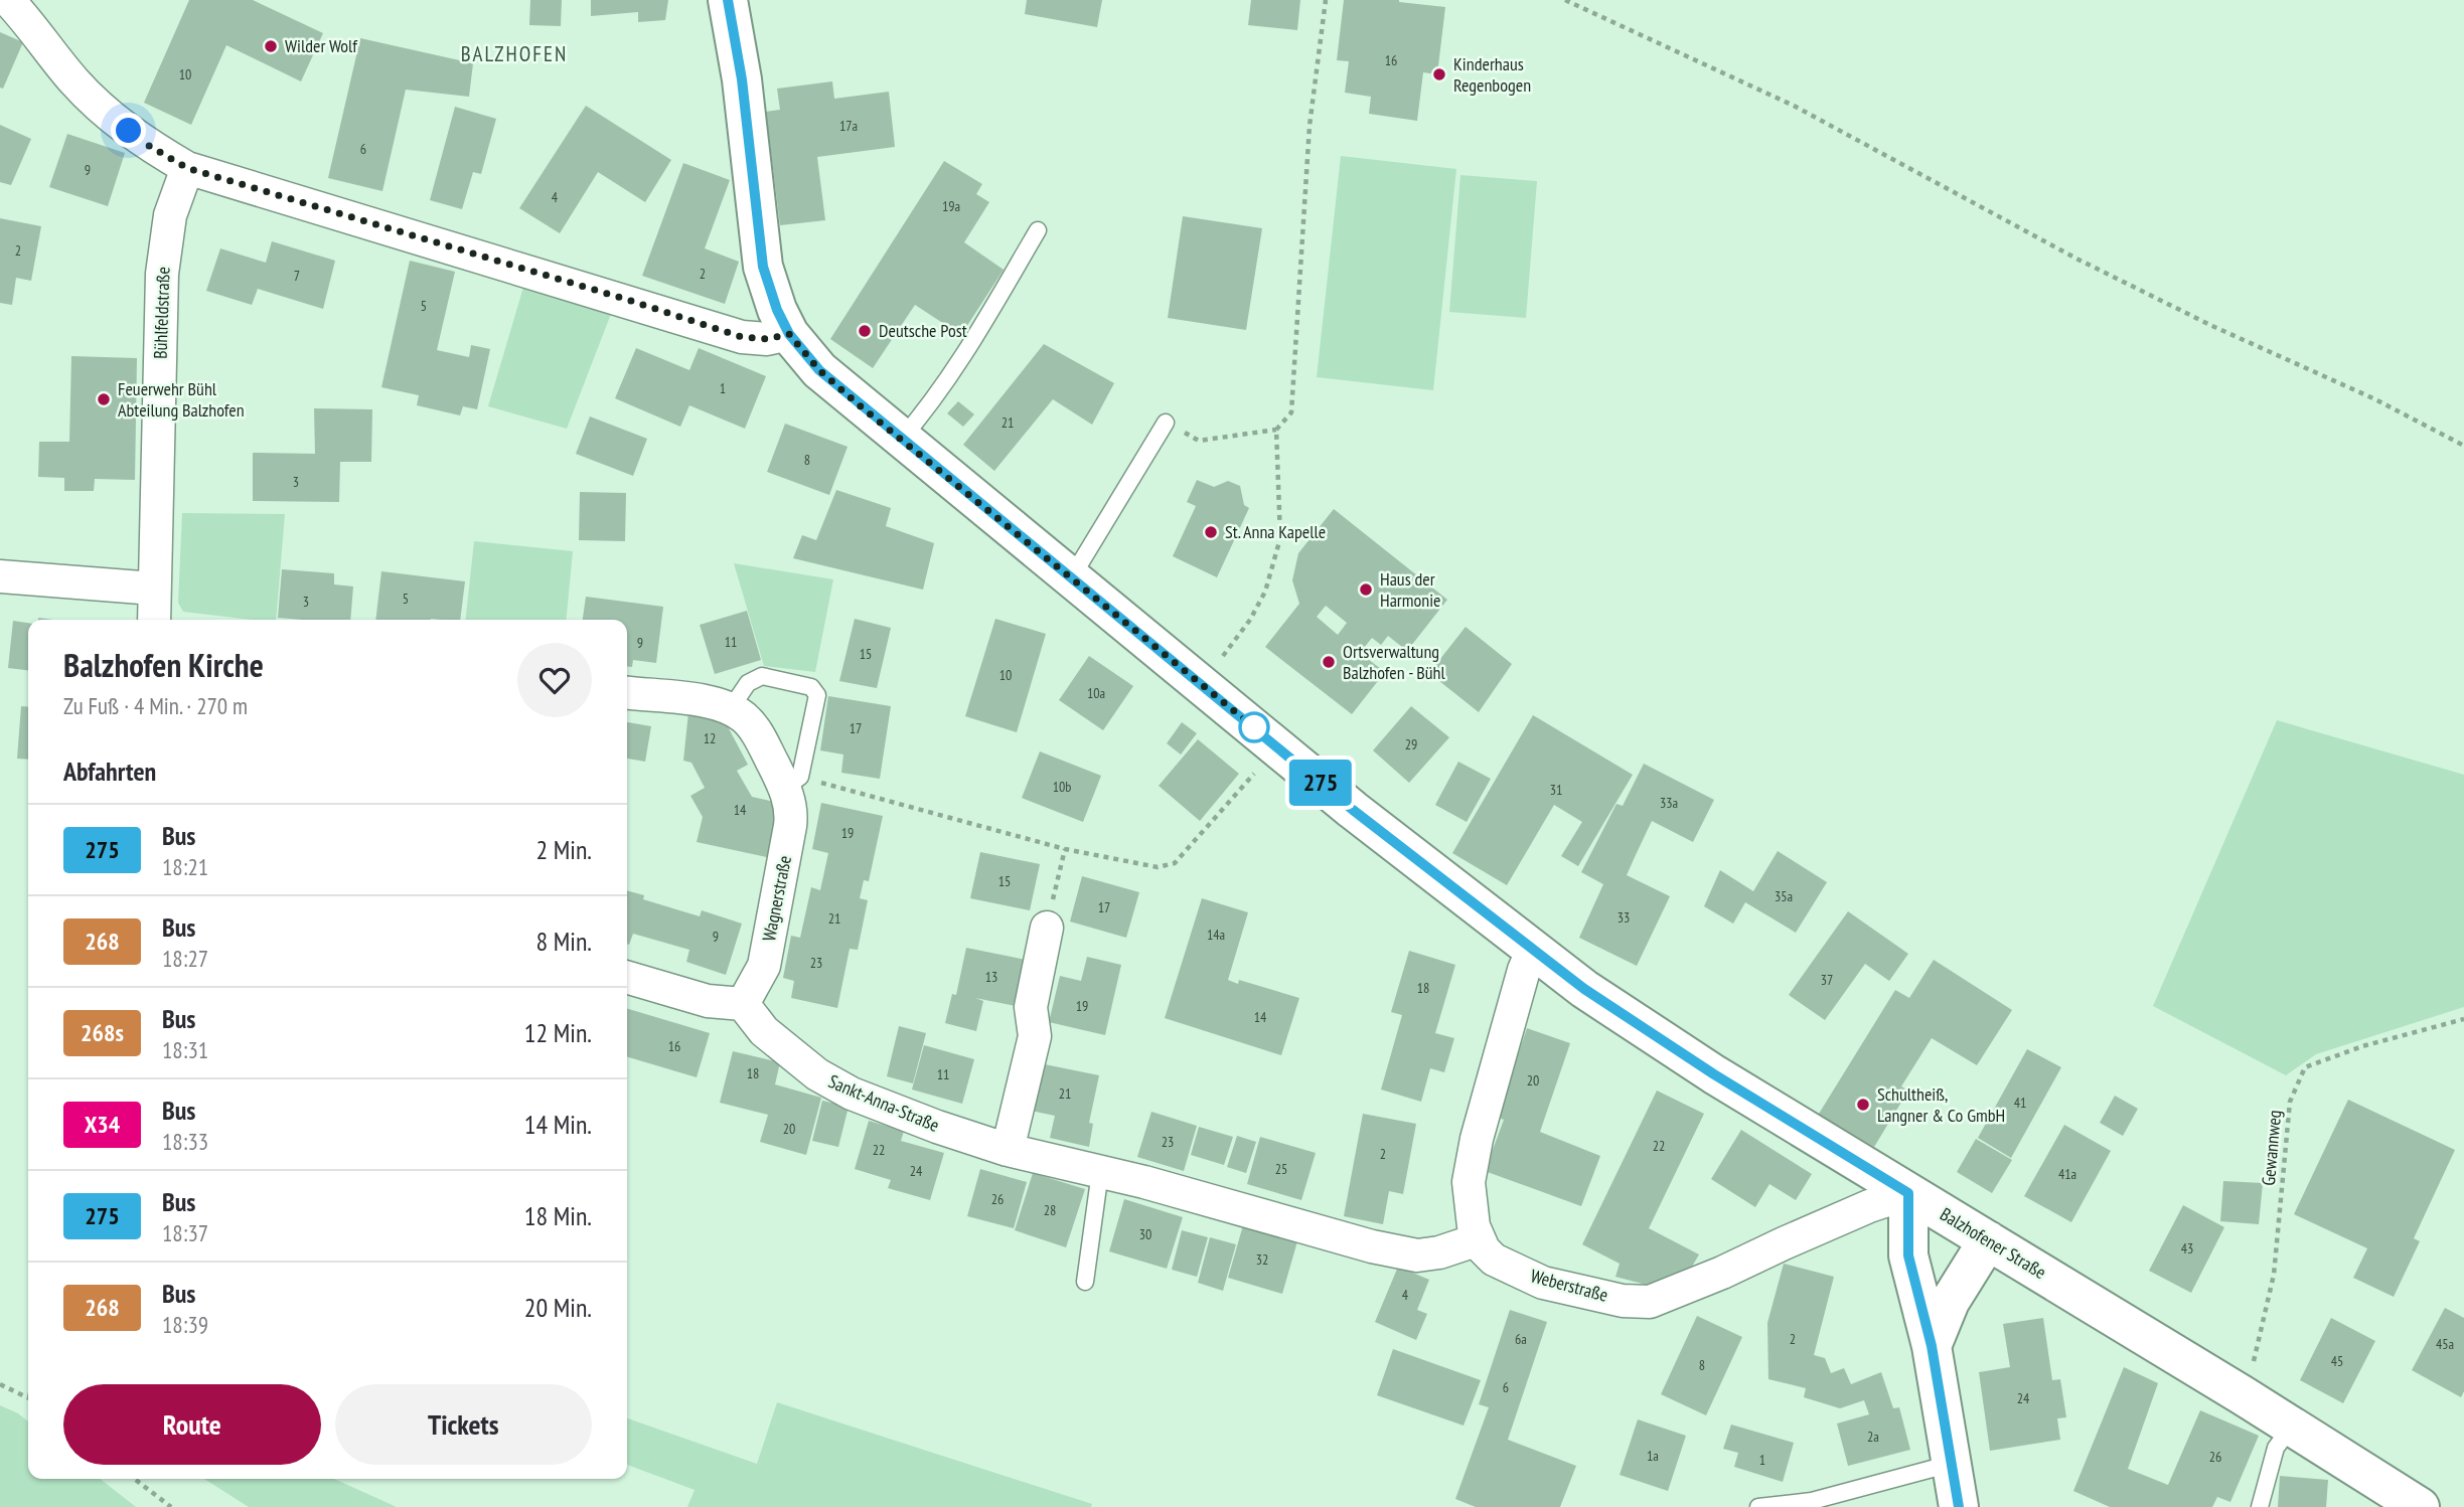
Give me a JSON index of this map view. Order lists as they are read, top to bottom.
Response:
{
  "streets": {
    "street": [
      "Bühlfeldstraße",
      "Wagnerstraße",
      "Sankt-Anna-Straße",
      "Balzhofener Straße",
      "Weberstraße"
    ],
    "path": ["Gewannweg"]
  },
  "crossings": [
    ["Wagnerstraße", "Sankt-Anna-Straße"],
    ["Sankt-Anna-Straße", "Weberstraße"],
    ["Gewannweg", "Balzhofener Straße"],
    ["Balzhofener Straße", "Weberstraße"]
  ],
  "districts": ["BALZHOFEN"],
  "places": [
    "Wilder Wolf",
    "Kinderhaus Regenbogen",
    "Deutsche Post",
    "Feuerwehr Bühl Abteilung Balzhofen",
    "St. Anna Kapelle",
    "Haus der Harmonie",
    "Ortsverwaltung Balzhofen - Bühl",
    "Schultheiß, Langner & Co GmbH"
  ],
  "lines": ["bus line 275"],
  "house_numbers": [
    "16",
    "10",
    "17a",
    "6",
    "9",
    "4",
    "19a",
    "2",
    "2",
    "7",
    "5",
    "1",
    "21",
    "8",
    "3",
    "5",
    "3",
    "11",
    "9",
    "15",
    "10",
    "10a",
    "17",
    "12",
    "29",
    "10b",
    "31",
    "33a",
    "14",
    "19",
    "15",
    "35a",
    "17",
    "33",
    "21",
    "14a",
    "9",
    "23",
    "13",
    "37",
    "18",
    "19",
    "14",
    "16",
    "18",
    "11",
    "20",
    "21",
    "41",
    "20",
    "23",
    "22",
    "22",
    "2",
    "25",
    "24",
    "41a",
    "26",
    "28",
    "30",
    "43",
    "32",
    "4",
    "6a",
    "2",
    "45a",
    "45",
    "8",
    "6",
    "24",
    "2a",
    "1a",
    "26",
    "1"
  ],
  "page": {
    "on_map": "275",
    "heading": [
      ["Balzhofen Kirche", "Zu Fuß · 4 Min. · 270 m"],
      "Abfahrten"
    ],
    "list": [
      {
        "mark": "275",
        "name": "Bus",
        "note": "18:21",
        "value": "2 Min."
      },
      {
        "mark": "268",
        "name": "Bus",
        "note": "18:27",
        "value": "8 Min."
      },
      {
        "mark": "268s",
        "name": "Bus",
        "note": "18:31",
        "value": "12 Min."
      },
      {
        "mark": "X34",
        "name": "Bus",
        "note": "18:33",
        "value": "14 Min."
      },
      {
        "mark": "275",
        "name": "Bus",
        "note": "18:37",
        "value": "18 Min."
      },
      {
        "mark": "268",
        "name": "Bus",
        "note": "18:39",
        "value": "20 Min."
      }
    ],
    "buttons": ["Route", "Tickets"]
  }
}
